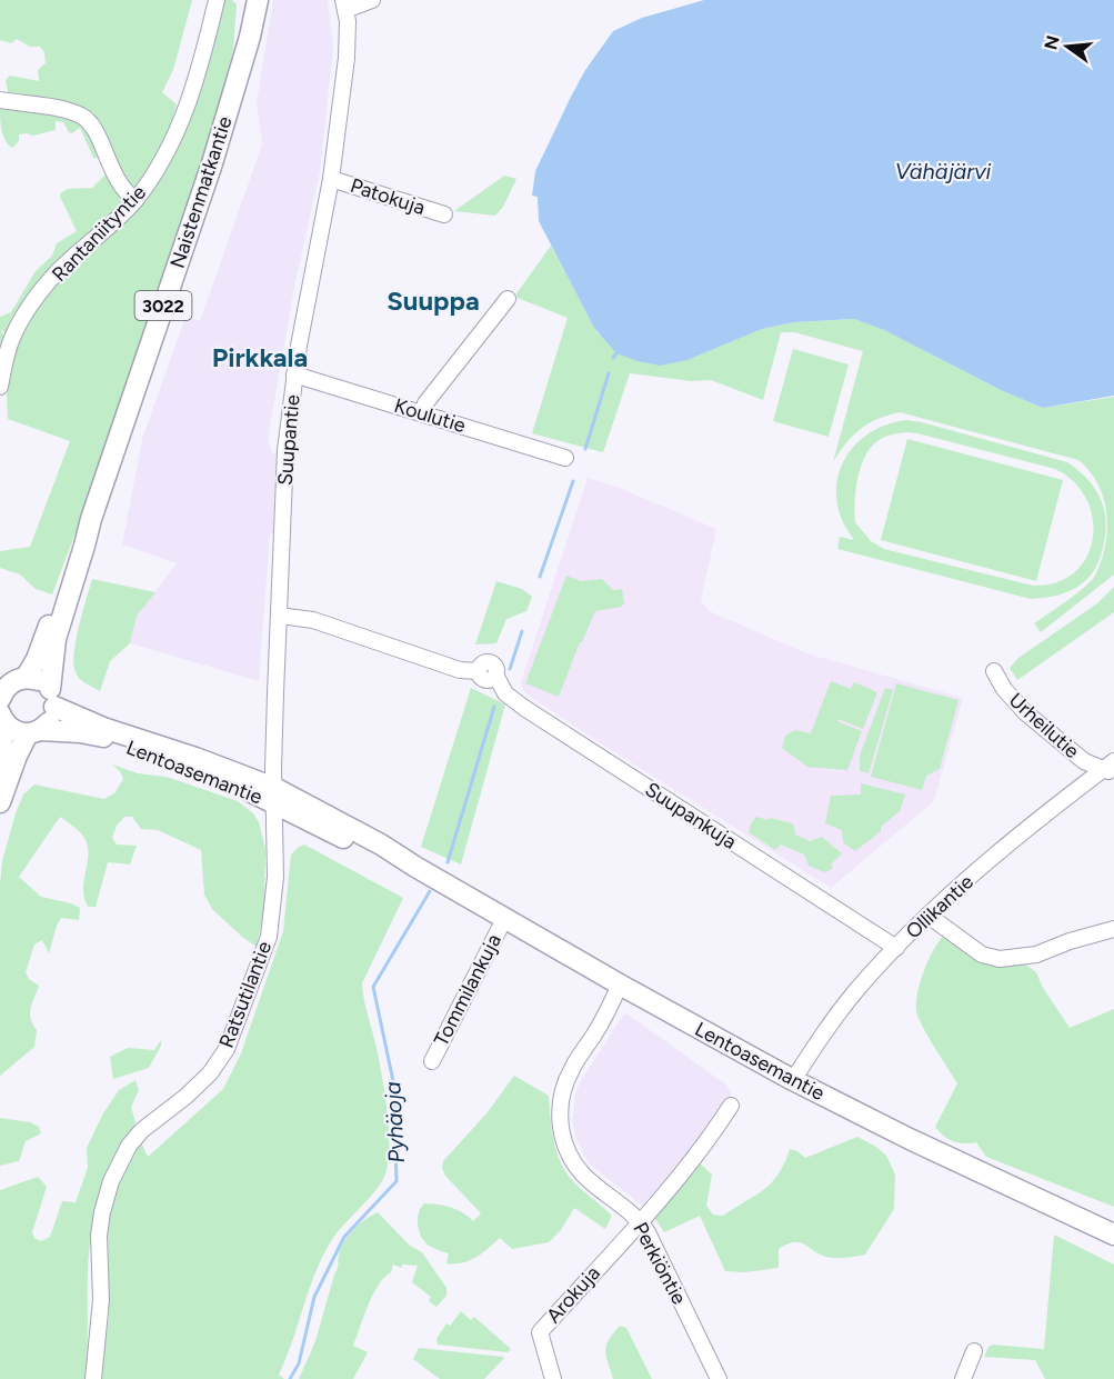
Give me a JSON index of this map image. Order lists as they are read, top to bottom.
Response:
{
  "streets": {
    "main road": ["Naistenmatkantie", "3022", "Lentoasemantie"],
    "street": [
      "Patokuja",
      "Rantaniityntie",
      "Koulutie",
      "Suupantie",
      "Urheilutie",
      "Suupankuja",
      "Ollikantie",
      "Tommilankuja",
      "Ratsutilantie",
      "Perkiöntie",
      "Arokuja"
    ]
  },
  "crossings": [
    ["Naistenmatkantie", "3022"],
    ["Naistenmatkantie", "Lentoasemantie"],
    ["Patokuja", "Suupantie"],
    ["3022", "Lentoasemantie"],
    ["Koulutie", "Suupantie"],
    ["Suupantie", "Lentoasemantie"],
    ["Suupantie", "Suupankuja"],
    ["Suupantie", "Ratsutilantie"],
    ["Urheilutie", "Ollikantie"],
    ["Lentoasemantie", "Ollikantie"],
    ["Lentoasemantie", "Tommilankuja"],
    ["Lentoasemantie", "Ratsutilantie"],
    ["Lentoasemantie", "Perkiöntie"],
    ["Suupankuja", "Ollikantie"],
    ["Perkiöntie", "Arokuja"]
  ],
  "districts": ["Suuppa", "Pirkkala"],
  "water": ["Vähäjärvi", "Pyhäoja"],
  "north": "left"
}
